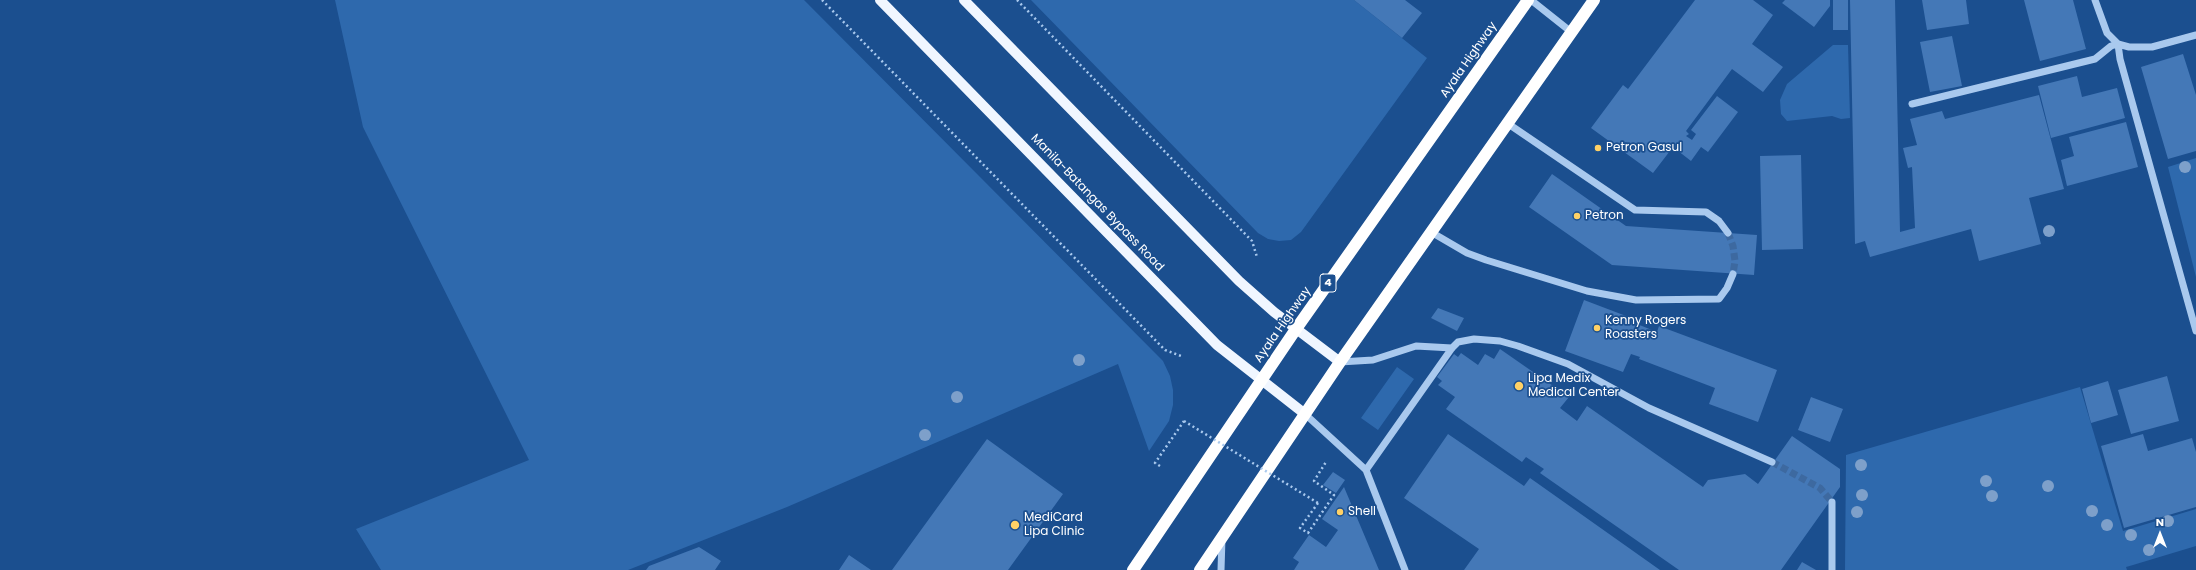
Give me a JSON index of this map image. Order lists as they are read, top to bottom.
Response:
{
  "streets": {
    "highway": ["Ayala Highway", "4"],
    "main road": ["Manila-Batangas Bypass Road"]
  },
  "crossings": [
    ["Ayala Highway", "Manila-Batangas Bypass Road"]
  ],
  "places": [
    "Petron Gasul",
    "Petron",
    "Kenny Rogers Roasters",
    "Lipa Medix Medical Center",
    "Shell",
    "MediCard Lipa Clinic"
  ],
  "north": "top"
}
